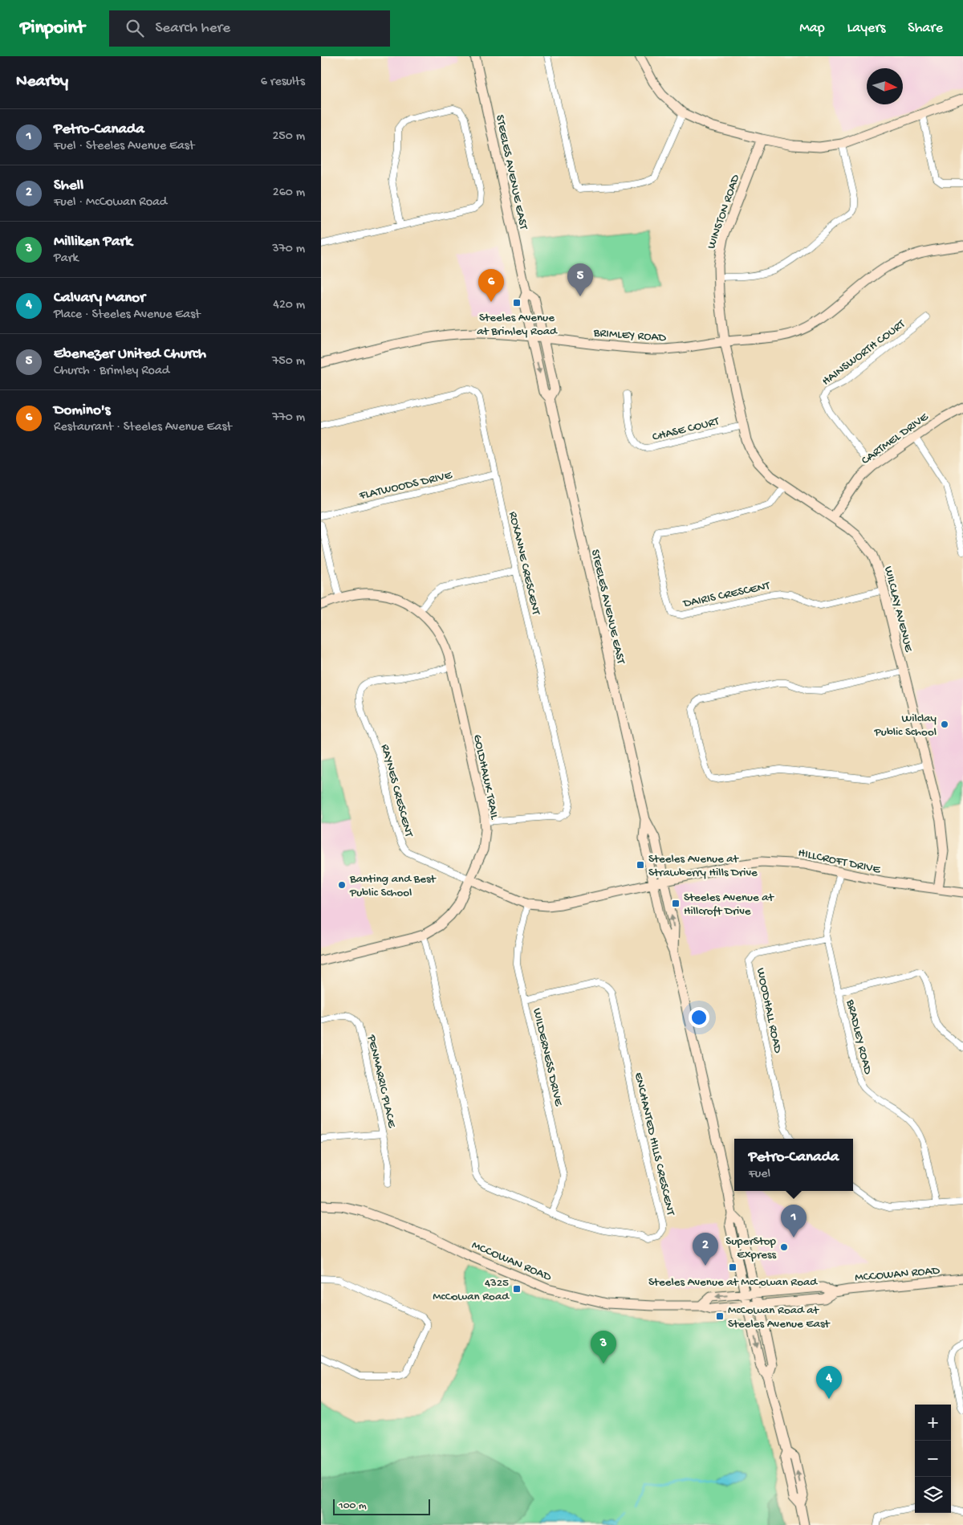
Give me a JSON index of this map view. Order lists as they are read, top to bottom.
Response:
{
  "streets": {
    "main road": [
      "STEELES AVENUE EAST",
      "WINSTON ROAD",
      "BRIMLEY ROAD",
      "CARTMEL DRIVE",
      "WILCLAY AVENUE",
      "GOLDHAWK TRAIL",
      "HILLCROFT DRIVE",
      "MCCOWAN ROAD"
    ],
    "street": [
      "HAINSWORTH COURT",
      "CHASE COURT",
      "FLATWOODS DRIVE",
      "ROXANNE CRESCENT",
      "DAIRIS CRESCENT",
      "RAYNES CRESCENT",
      "WOODHALL ROAD",
      "BRADLEY ROAD",
      "WILDERNESS DRIVE",
      "PENMARRIC PLACE",
      "ENCHANTED HILLS CRESCENT"
    ]
  },
  "crossings": [
    ["STEELES AVENUE EAST", "BRIMLEY ROAD"],
    ["STEELES AVENUE EAST", "HILLCROFT DRIVE"],
    ["STEELES AVENUE EAST", "MCCOWAN ROAD"],
    ["WINSTON ROAD", "BRIMLEY ROAD"],
    ["WINSTON ROAD", "WILCLAY AVENUE"],
    ["BRIMLEY ROAD", "WILCLAY AVENUE"],
    ["HAINSWORTH COURT", "CARTMEL DRIVE"],
    ["CHASE COURT", "WILCLAY AVENUE"],
    ["CARTMEL DRIVE", "WILCLAY AVENUE"],
    ["FLATWOODS DRIVE", "ROXANNE CRESCENT"],
    ["ROXANNE CRESCENT", "GOLDHAWK TRAIL"],
    ["DAIRIS CRESCENT", "WILCLAY AVENUE"],
    ["WILCLAY AVENUE", "HILLCROFT DRIVE"],
    ["GOLDHAWK TRAIL", "RAYNES CRESCENT"],
    ["GOLDHAWK TRAIL", "HILLCROFT DRIVE"],
    ["GOLDHAWK TRAIL", "ENCHANTED HILLS CRESCENT"],
    ["RAYNES CRESCENT", "HILLCROFT DRIVE"],
    ["HILLCROFT DRIVE", "BRADLEY ROAD"],
    ["HILLCROFT DRIVE", "WILDERNESS DRIVE"],
    ["WOODHALL ROAD", "BRADLEY ROAD"],
    ["WILDERNESS DRIVE", "ENCHANTED HILLS CRESCENT"]
  ],
  "places": {
    "transit": [
      "Steeles Avenue at Brimley Road",
      "Steeles Avenue at Strawberry Hills Drive",
      "Steeles Avenue at Hillcroft Drive",
      "Steeles Avenue at McCowan Road",
      "4325 McCowan Road",
      "McCowan Road at Steeles Avenue East"
    ],
    "other": ["Wilclay Public School", "Banting and Best Public School", "SuperStop Express"]
  },
  "scale_bar": "100 m",
  "north": "right",
  "page": {
    "header": "Pinpoint",
    "search": "Search here",
    "nav": ["Map", "Layers", "Share"],
    "heading": ["Nearby", "6 results"],
    "list": [
      {
        "mark": "1",
        "name": "Petro-Canada",
        "note": "Fuel · Steeles Avenue East",
        "value": "250 m"
      },
      {
        "mark": "2",
        "name": "Shell",
        "note": "Fuel · McCowan Road",
        "value": "260 m"
      },
      {
        "mark": "3",
        "name": "Milliken Park",
        "note": "Park",
        "value": "370 m"
      },
      {
        "mark": "4",
        "name": "Calvary Manor",
        "note": "Place · Steeles Avenue East",
        "value": "420 m"
      },
      {
        "mark": "5",
        "name": "Ebenezer United Church",
        "note": "Church · Brimley Road",
        "value": "750 m"
      },
      {
        "mark": "6",
        "name": "Domino's",
        "note": "Restaurant · Steeles Avenue East",
        "value": "770 m"
      }
    ],
    "pins": [
      "5",
      "6",
      "1",
      "2",
      "3",
      "4"
    ],
    "popup": ["Petro-Canada", "Fuel"],
    "map_buttons": ["+", "−"],
    "scale": "100 m"
  }
}
